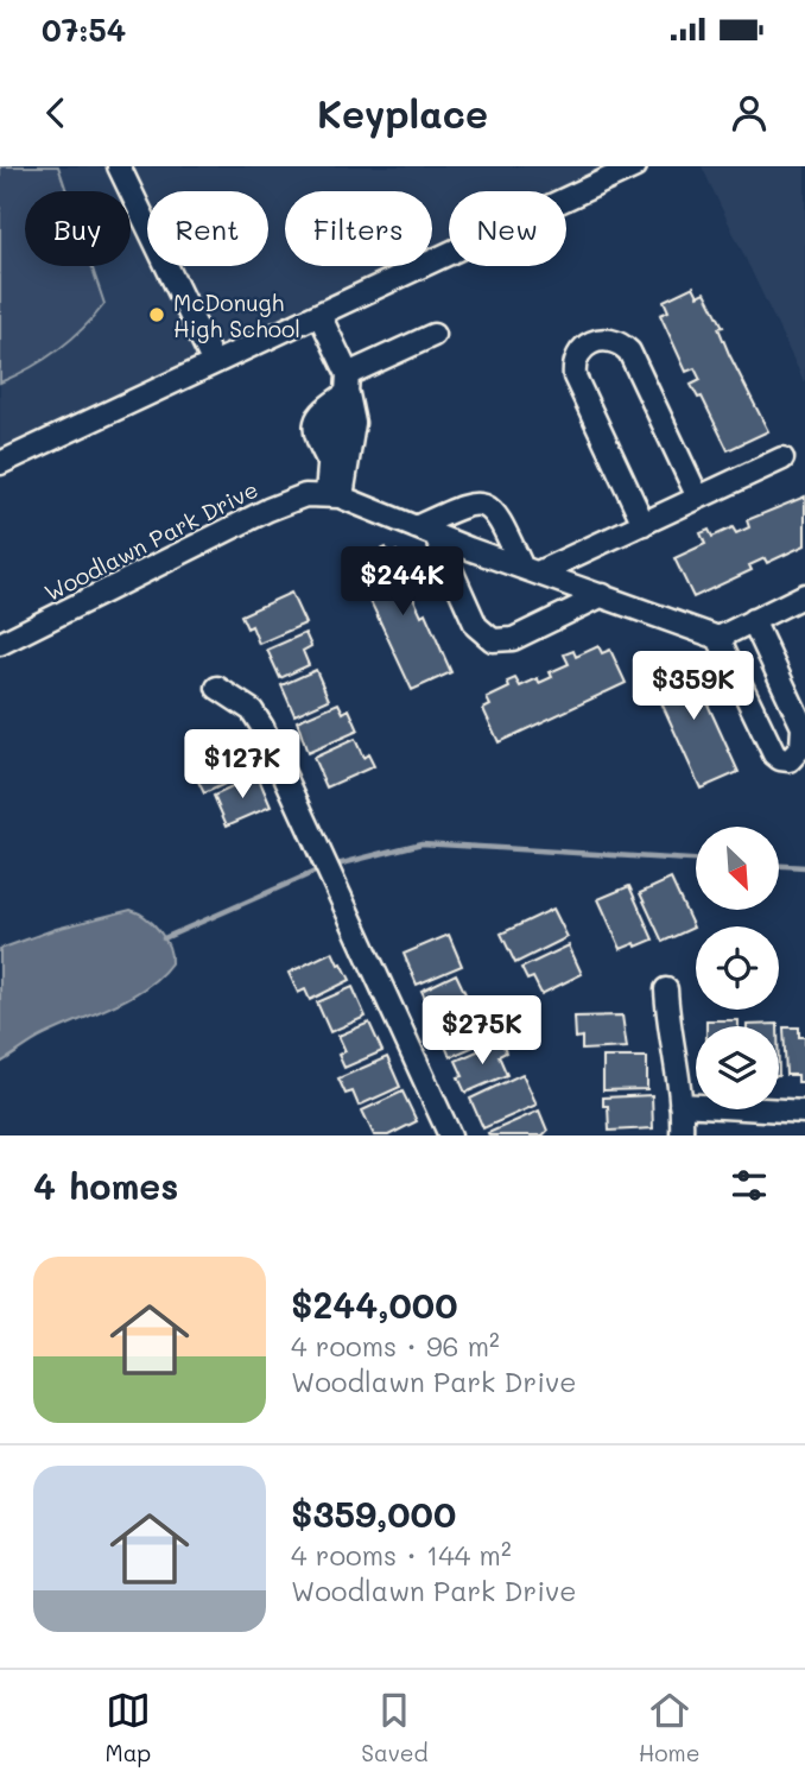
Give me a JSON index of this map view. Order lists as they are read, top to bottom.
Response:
{
  "streets": {
    "street": ["Woodlawn Park Drive"]
  },
  "places": ["McDonugh High School"],
  "north": "bottom right",
  "page": {
    "status": "07:54",
    "header": "Keyplace",
    "chip": [
      "Buy",
      "Rent",
      "Filters",
      "New"
    ],
    "price": [
      "$244K",
      "$359K",
      "$127K",
      "$275K"
    ],
    "heading": "4 homes",
    "list": [
      {
        "name": "$244,000",
        "note": "4 rooms · 96 m² · Woodlawn Park Drive"
      },
      {
        "name": "$359,000",
        "note": "4 rooms · 144 m² · Woodlawn Park Drive"
      }
    ],
    "tabs": ["Map", "Saved", "Home"]
  }
}
